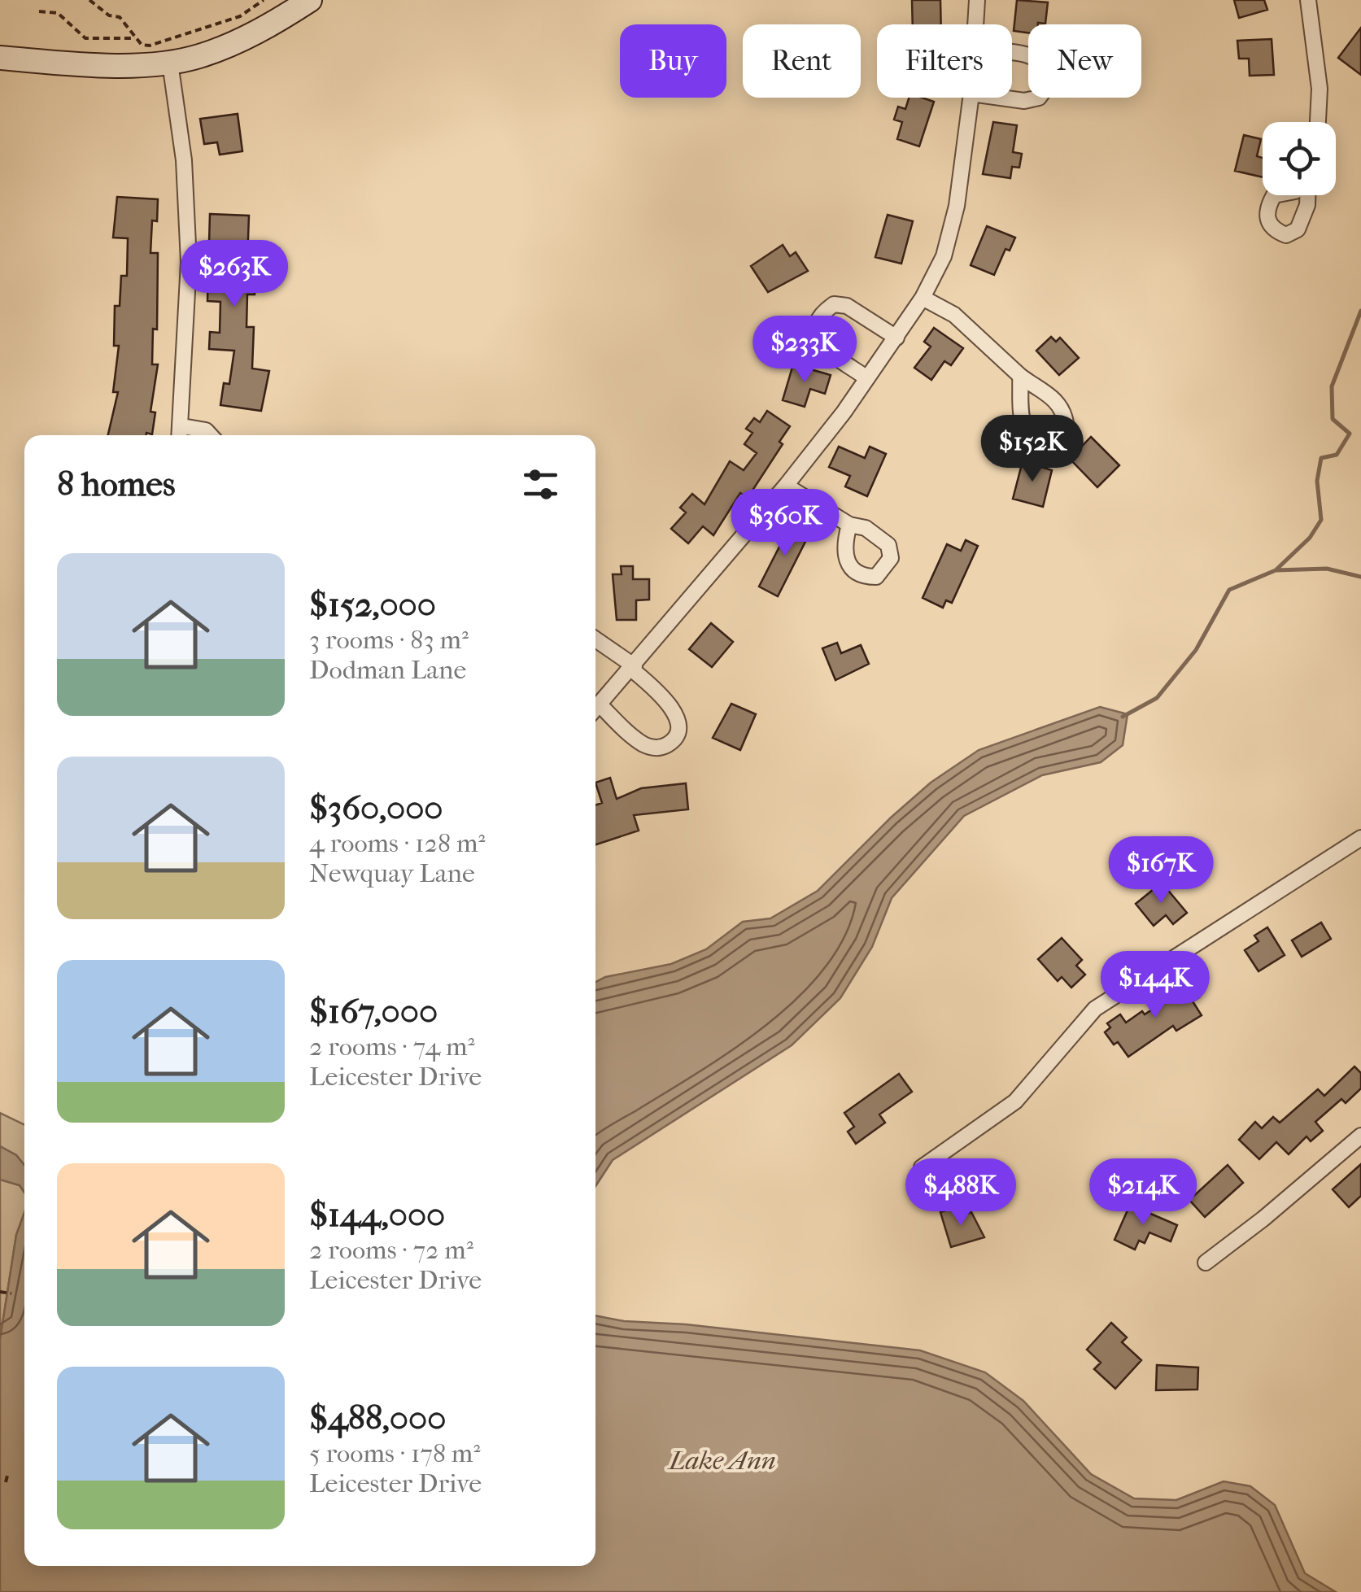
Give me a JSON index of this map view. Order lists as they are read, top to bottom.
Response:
{
  "water": ["Lake Ann"],
  "page": {
    "chip": [
      "Buy",
      "Rent",
      "Filters",
      "New"
    ],
    "price": [
      "$263K",
      "$233K",
      "$152K",
      "$360K",
      "$167K",
      "$144K",
      "$488K",
      "$214K"
    ],
    "heading": "8 homes",
    "list": [
      {
        "name": "$152,000",
        "note": "3 rooms · 83 m² · Dodman Lane"
      },
      {
        "name": "$360,000",
        "note": "4 rooms · 128 m² · Newquay Lane"
      },
      {
        "name": "$167,000",
        "note": "2 rooms · 74 m² · Leicester Drive"
      },
      {
        "name": "$144,000",
        "note": "2 rooms · 72 m² · Leicester Drive"
      },
      {
        "name": "$488,000",
        "note": "5 rooms · 178 m² · Leicester Drive"
      }
    ]
  }
}
